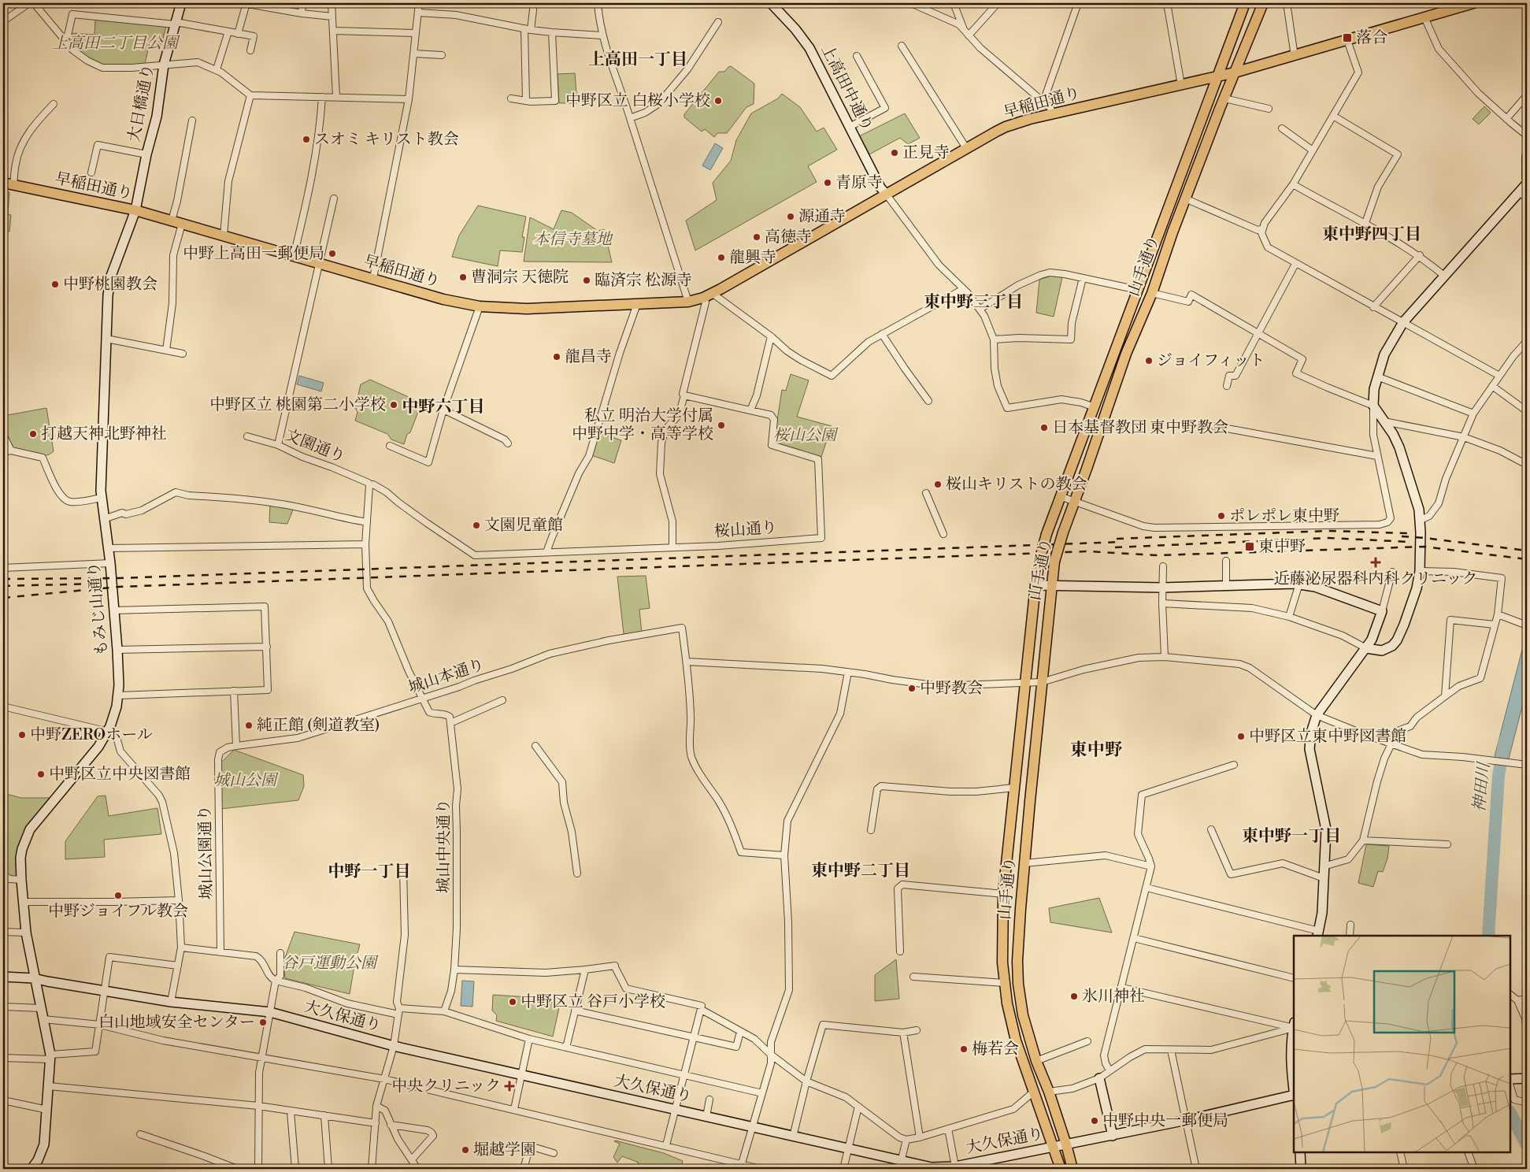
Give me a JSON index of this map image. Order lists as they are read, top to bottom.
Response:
{
  "streets": {
    "main road": ["早稲田通り", "山手通り"],
    "street": [
      "上高田中通り",
      "大日橋通り",
      "文園通り",
      "桜山通り",
      "もみじ山通り",
      "城山本通り",
      "城山中央通り",
      "城山公園通り",
      "大久保通り"
    ]
  },
  "crossings": [
    ["上高田中通り", "早稲田通り"],
    ["大日橋通り", "早稲田通り"],
    ["大日橋通り", "もみじ山通り"],
    ["早稲田通り", "山手通り"],
    ["早稲田通り", "もみじ山通り"],
    ["山手通り", "大久保通り"],
    ["文園通り", "桜山通り"],
    ["もみじ山通り", "大久保通り"],
    ["城山本通り", "城山公園通り"]
  ],
  "districts": [
    "上高田一丁目",
    "東中野四丁目",
    "東中野三丁目",
    "中野六丁目",
    "東中野",
    "東中野一丁目",
    "東中野二丁目",
    "中野一丁目"
  ],
  "water": ["神田川"],
  "parks": [
    "上高田二丁目公園",
    "本信寺墓地",
    "桜山公園",
    "城山公園",
    "谷戸運動公園"
  ],
  "places": {
    "transit": ["落合", "東中野"],
    "other": [
      "中野区立 白桜小学校",
      "スオミ キリスト教会",
      "正見寺",
      "青原寺",
      "源通寺",
      "高徳寺",
      "中野上高田一郵便局",
      "龍興寺",
      "曹洞宗 天徳院",
      "臨済宗 松源寺",
      "中野桃園教会",
      "龍昌寺",
      "ジョイフィット",
      "中野区立 桃園第二小学校",
      "私立 明治大学付属 中野中学・高等学校",
      "日本基督教団 東中野教会",
      "打越天神北野神社",
      "桜山キリストの教会",
      "ポレポレ東中野",
      "文園児童館",
      "中野教会",
      "純正館 (剣道教室)",
      "中野ZEROホール",
      "中野区立東中野図書館",
      "中野区立中央図書館",
      "中野ジョイフル教会",
      "氷川神社",
      "中野区立 谷戸小学校",
      "白山地域安全センター",
      "梅若会",
      "中野中央一郵便局",
      "堀越学園"
    ],
    "health": ["近藤泌尿器科内科クリニック", "中央クリニック"]
  }
}
